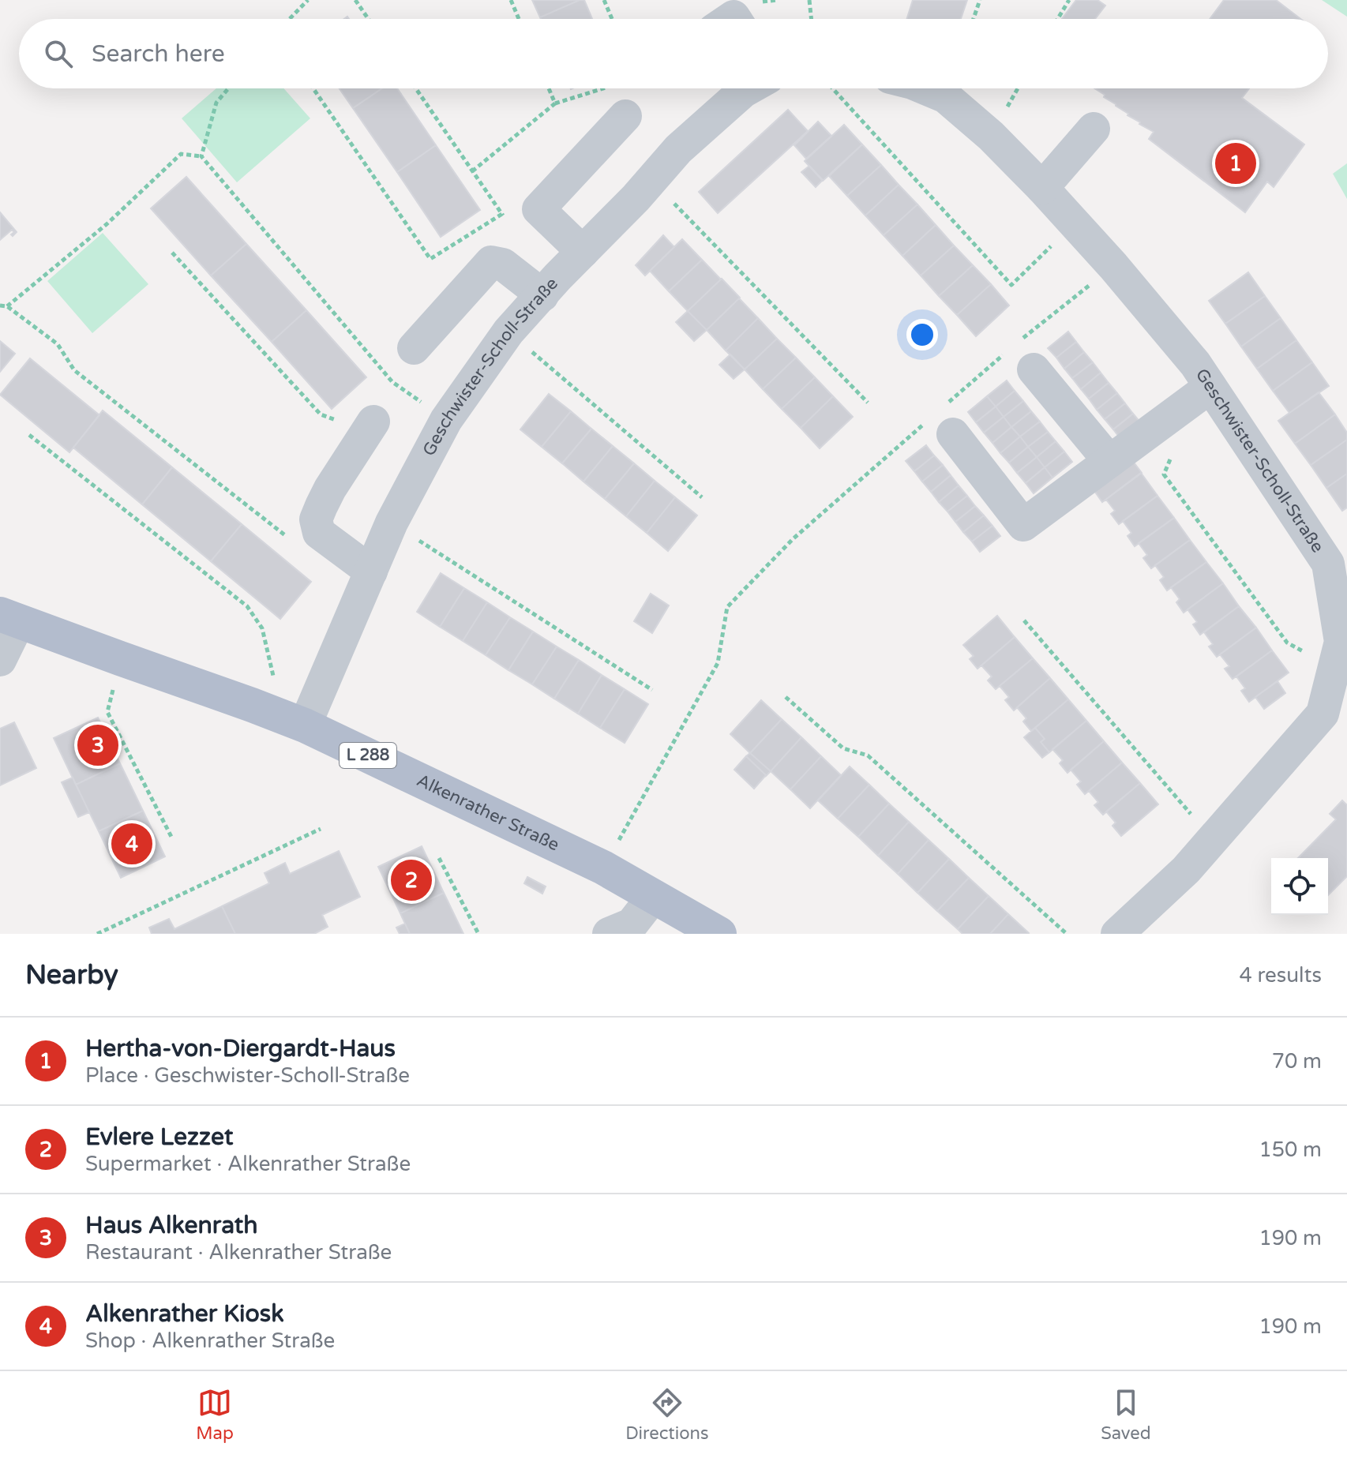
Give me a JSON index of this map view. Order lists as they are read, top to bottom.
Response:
{
  "streets": {
    "main road": ["L 288", "Alkenrather Straße"],
    "street": ["Geschwister-Scholl-Straße"]
  },
  "crossings": [
    ["Geschwister-Scholl-Straße", "Alkenrather Straße"]
  ],
  "page": {
    "search": "Search here",
    "pins": [
      "1",
      "3",
      "4",
      "2"
    ],
    "heading": ["Nearby", "4 results"],
    "list": [
      {
        "mark": "1",
        "name": "Hertha-von-Diergardt-Haus",
        "note": "Place · Geschwister-Scholl-Straße",
        "value": "70 m"
      },
      {
        "mark": "2",
        "name": "Evlere Lezzet",
        "note": "Supermarket · Alkenrather Straße",
        "value": "150 m"
      },
      {
        "mark": "3",
        "name": "Haus Alkenrath",
        "note": "Restaurant · Alkenrather Straße",
        "value": "190 m"
      },
      {
        "mark": "4",
        "name": "Alkenrather Kiosk",
        "note": "Shop · Alkenrather Straße",
        "value": "190 m"
      }
    ],
    "nav": ["Map", "Directions", "Saved"]
  }
}
